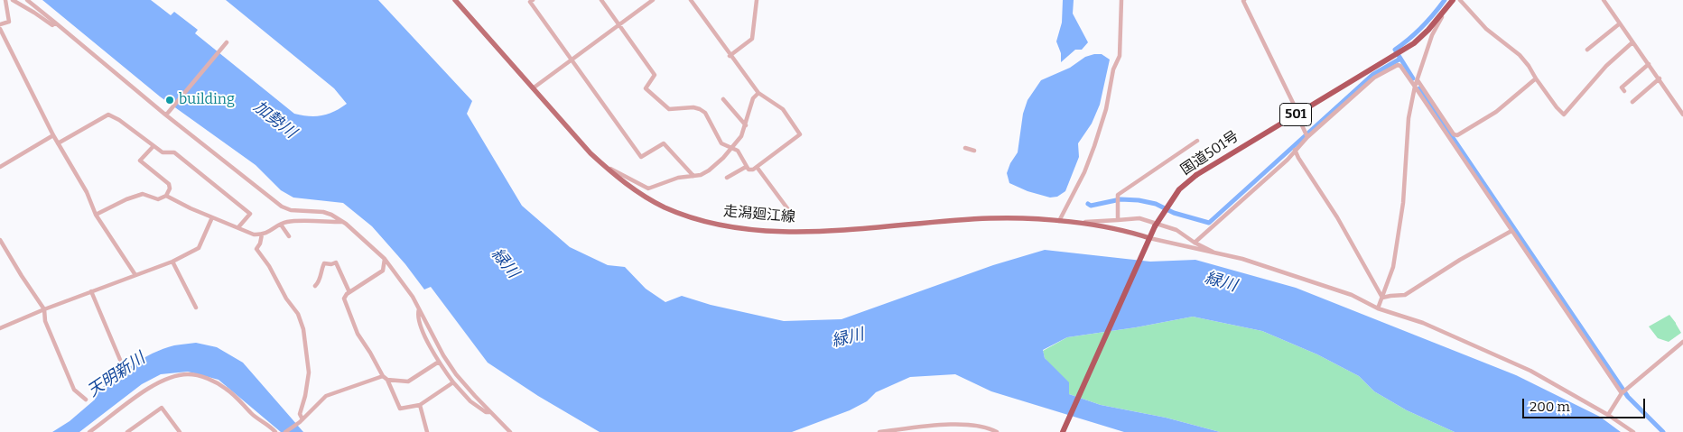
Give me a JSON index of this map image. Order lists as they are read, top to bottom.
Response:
{
  "streets": {
    "highway": ["501", "国道501号"],
    "main road": ["走潟廻江線"]
  },
  "crossings": [
    ["国道501号", "走潟廻江線"]
  ],
  "water": ["加勢川", "緑川", "天明新川"],
  "places": ["building"],
  "scale_bar": "200 m"
}
